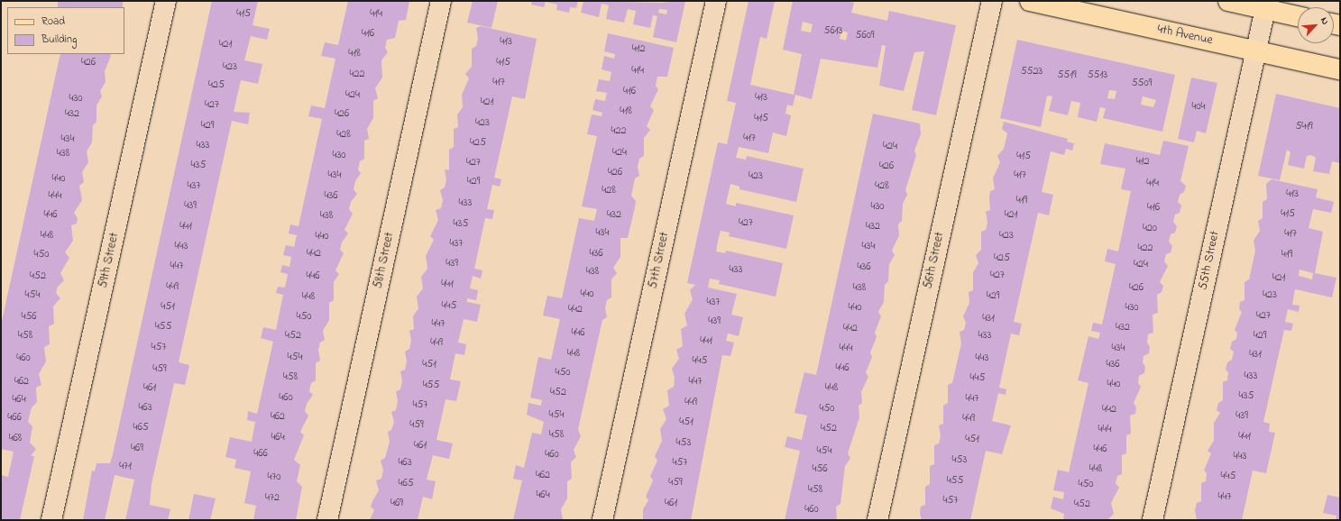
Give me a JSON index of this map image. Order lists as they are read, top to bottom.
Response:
{
  "streets": {
    "main road": ["4th Avenue"],
    "street": [
      "59th Street",
      "58th Street",
      "57th Street",
      "56th Street",
      "55th Street"
    ]
  },
  "crossings": [
    ["4th Avenue", "55th Street"]
  ],
  "house_numbers": [
    "415",
    "414",
    "5613",
    "416",
    "5609",
    "413",
    "421",
    "412",
    "418",
    "426",
    "415",
    "423",
    "414",
    "5523",
    "422",
    "5519",
    "5513",
    "417",
    "5509",
    "425",
    "416",
    "424",
    "413",
    "430",
    "421",
    "427",
    "404",
    "418",
    "432",
    "426",
    "415",
    "423",
    "429",
    "5419",
    "422",
    "428",
    "417",
    "434",
    "425",
    "433",
    "424",
    "424",
    "438",
    "430",
    "415",
    "412",
    "427",
    "435",
    "426",
    "426",
    "434",
    "417",
    "423",
    "440",
    "429",
    "414",
    "437",
    "428",
    "428",
    "413",
    "444",
    "436",
    "419",
    "433",
    "439",
    "430",
    "416",
    "415",
    "446",
    "432",
    "421",
    "438",
    "427",
    "435",
    "441",
    "432",
    "420",
    "434",
    "417",
    "448",
    "423",
    "440",
    "437",
    "443",
    "434",
    "422",
    "442",
    "436",
    "450",
    "419",
    "425",
    "439",
    "424",
    "447",
    "436",
    "433",
    "438",
    "427",
    "452",
    "446",
    "421",
    "441",
    "449",
    "438",
    "426",
    "440",
    "454",
    "423",
    "429",
    "448",
    "437",
    "445",
    "451",
    "440",
    "430",
    "442",
    "427",
    "456",
    "450",
    "431",
    "439",
    "447",
    "455",
    "432",
    "442",
    "446",
    "458",
    "452",
    "433",
    "429",
    "441",
    "449",
    "457",
    "444",
    "434",
    "448",
    "431",
    "454",
    "460",
    "443",
    "445",
    "451",
    "436",
    "446",
    "459",
    "450",
    "433",
    "458",
    "445",
    "462",
    "447",
    "440",
    "455",
    "461",
    "448",
    "452",
    "435",
    "460",
    "447",
    "464",
    "449",
    "457",
    "463",
    "450",
    "442",
    "454",
    "439",
    "462",
    "466",
    "449",
    "451",
    "459",
    "465",
    "452",
    "444",
    "458",
    "441",
    "464",
    "468",
    "451",
    "453",
    "461",
    "469",
    "446",
    "454",
    "466",
    "460",
    "443",
    "453",
    "463",
    "457",
    "471",
    "456",
    "448",
    "462",
    "445",
    "470",
    "455",
    "459",
    "465",
    "450",
    "458",
    "464",
    "447",
    "472",
    "457",
    "469",
    "461",
    "452",
    "460"
  ],
  "legend": ["Road", "Building"],
  "north": "top right"
}
